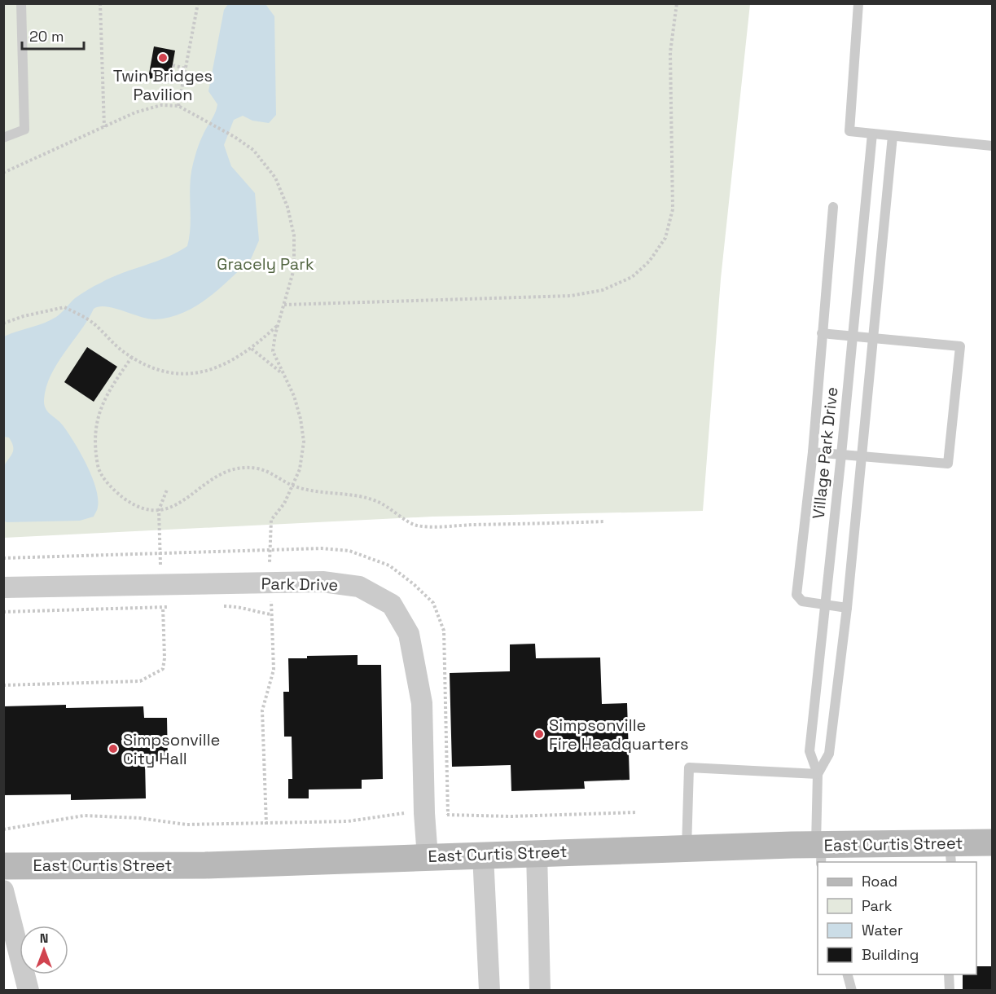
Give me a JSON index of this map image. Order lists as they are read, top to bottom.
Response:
{
  "streets": {
    "main road": ["East Curtis Street"],
    "street": ["Park Drive"],
    "lane": ["Village Park Drive"]
  },
  "crossings": [
    ["Village Park Drive", "East Curtis Street"],
    ["Park Drive", "East Curtis Street"]
  ],
  "parks": ["Gracely Park"],
  "places": ["Twin Bridges Pavilion", "Simpsonville Fire Headquarters", "Simpsonville City Hall"],
  "legend": [
    "Road",
    "Park",
    "Water",
    "Building"
  ],
  "scale_bar": "20 m",
  "north": "top"
}
